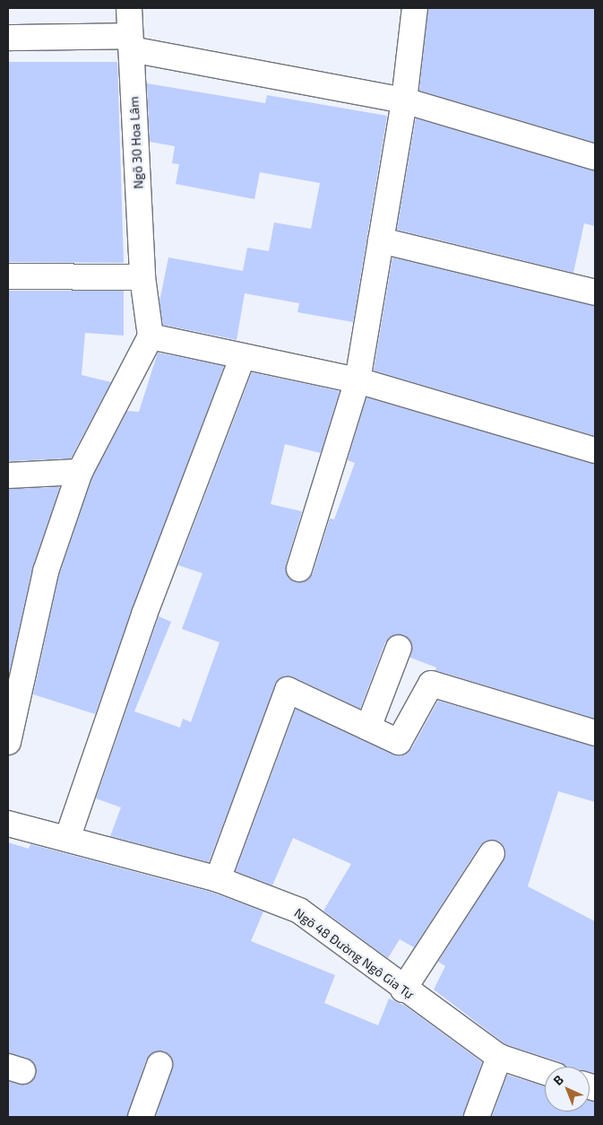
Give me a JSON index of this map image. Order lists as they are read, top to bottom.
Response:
{
  "streets": {
    "street": ["Ngõ 30 Hoa Lâm", "Ngõ 48 Đường Ngô Gia Tự"]
  },
  "north": "top left"
}
